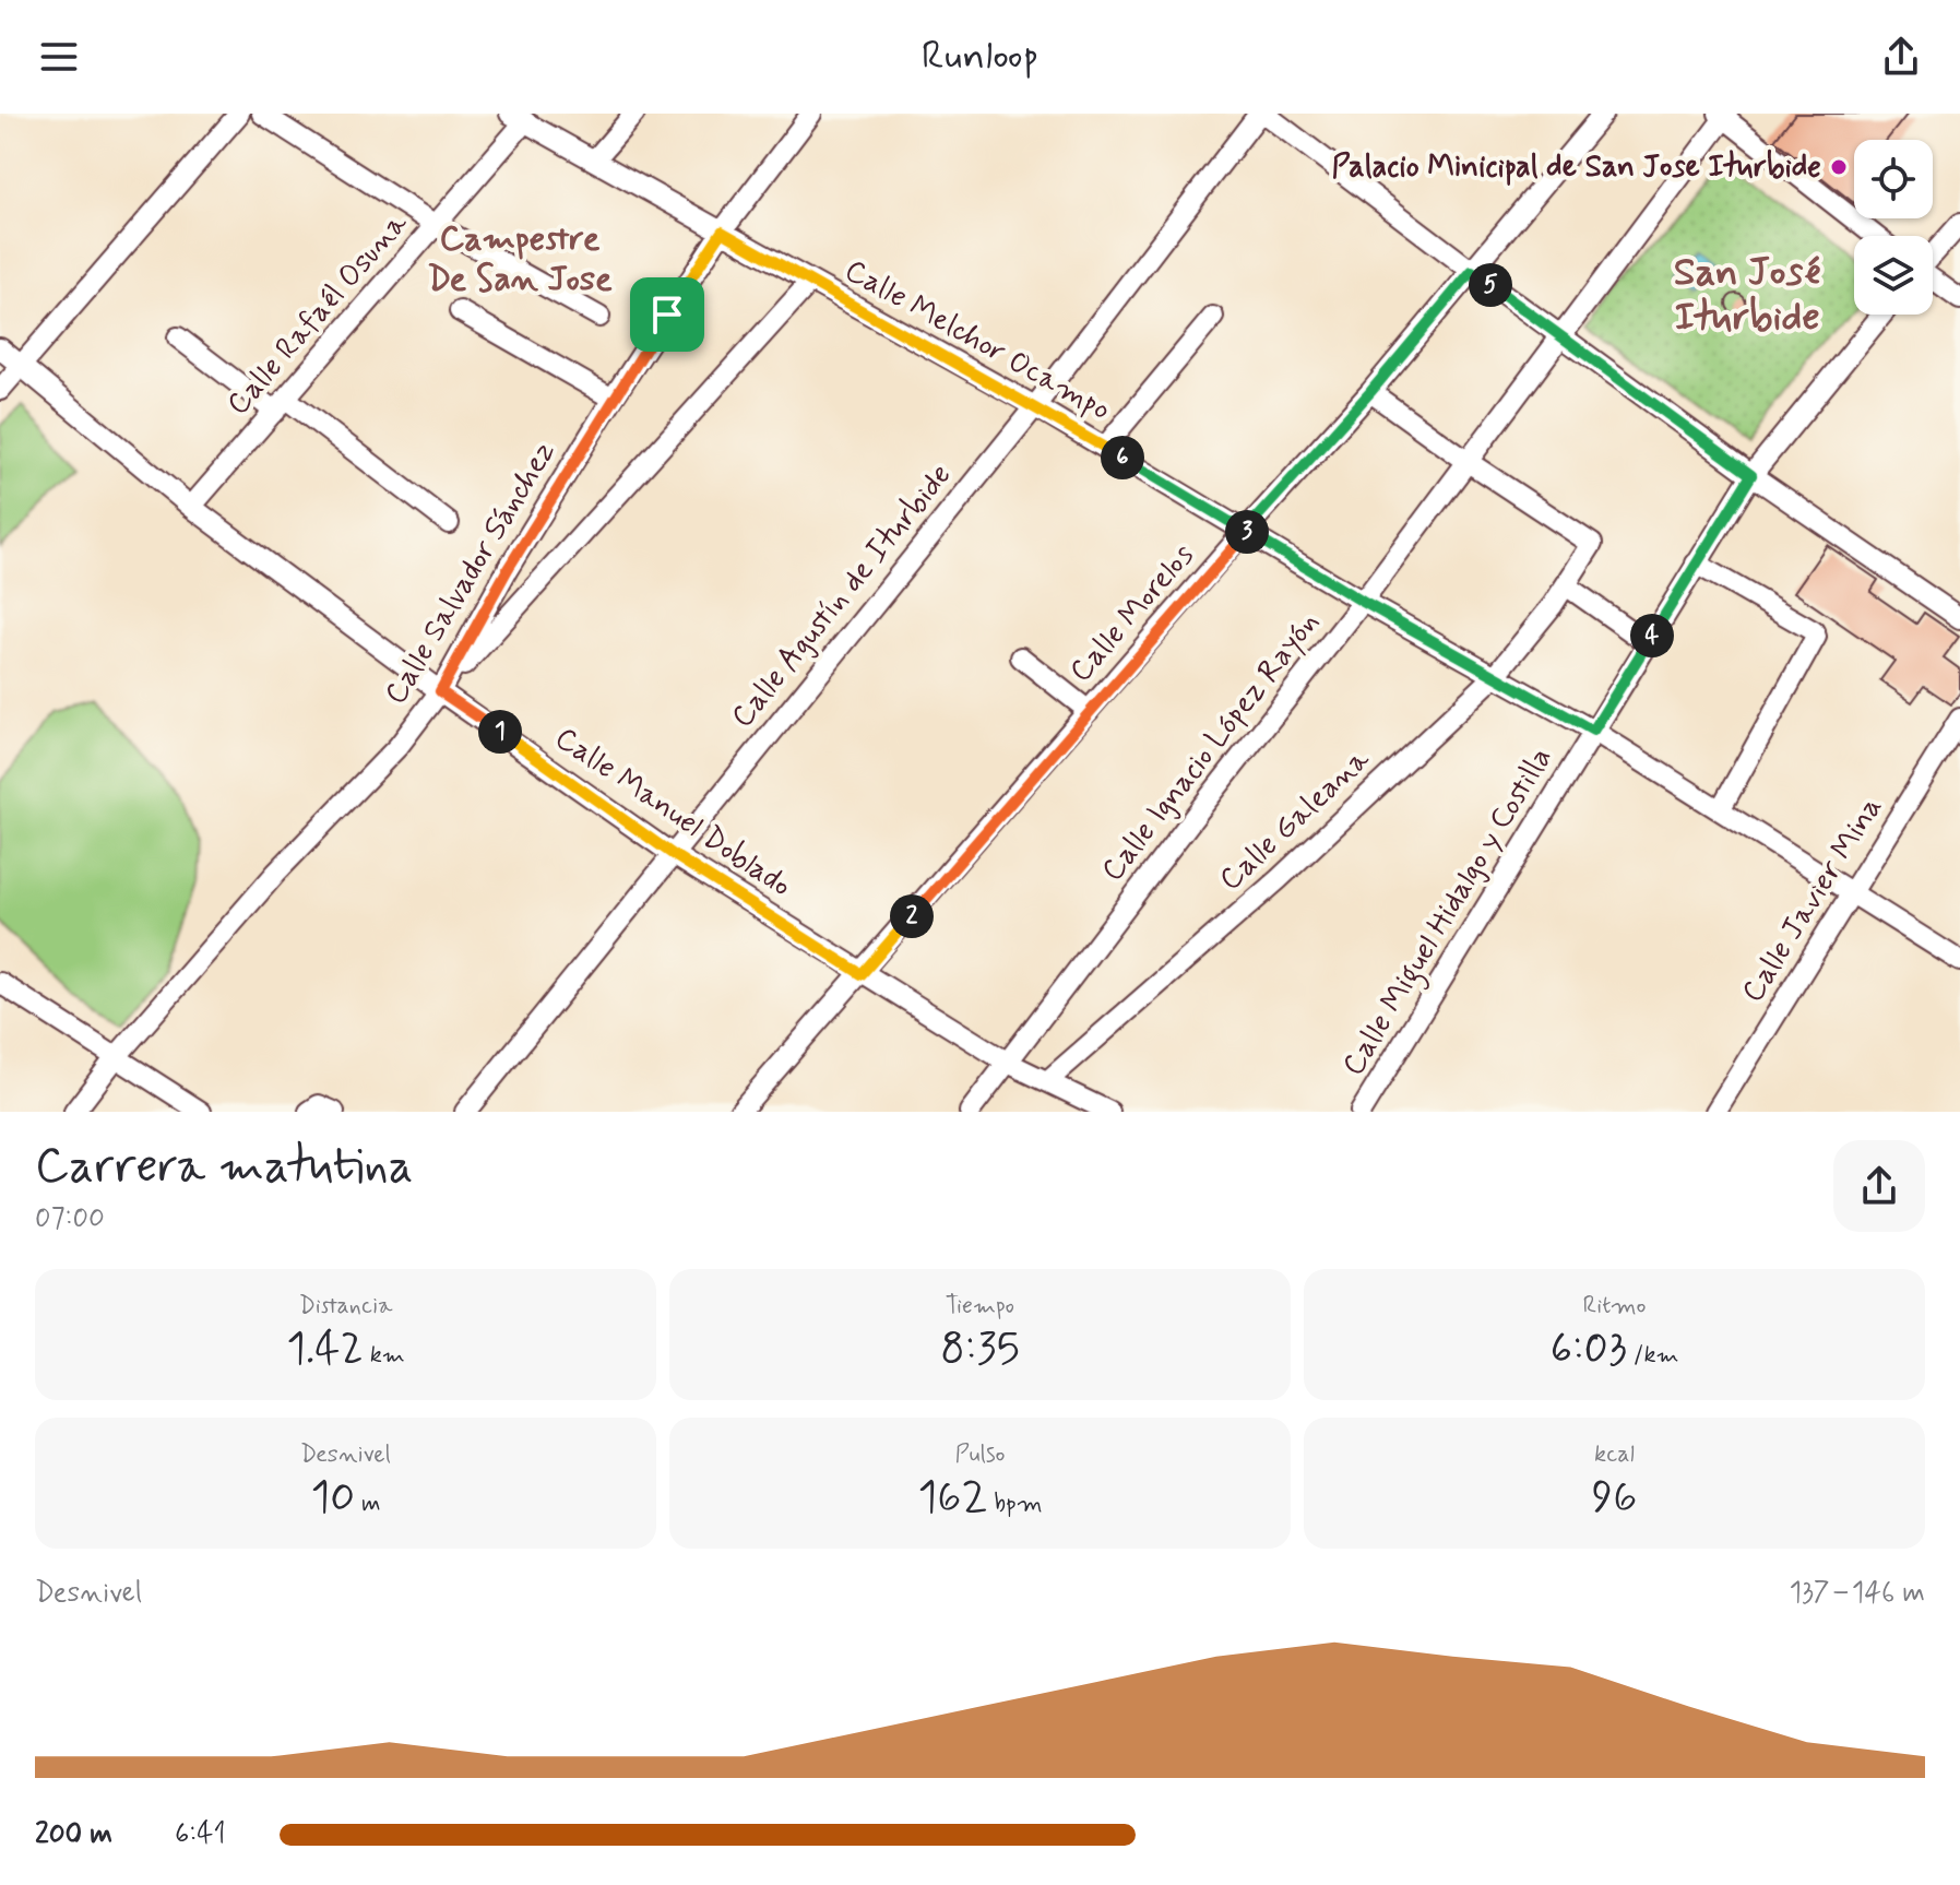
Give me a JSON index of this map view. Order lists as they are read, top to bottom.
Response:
{
  "streets": {
    "street": [
      "Calle Rafaél Osuna",
      "Calle Melchor Ocampo",
      "Calle Salvador Sánchez",
      "Calle Agustín de Iturbide",
      "Calle Morelos",
      "Calle Ignacio López Rayón",
      "Calle Manuel Doblado",
      "Calle Galeana",
      "Calle Javier Mina",
      "Calle Miguel Hidalgo y Costilla"
    ]
  },
  "crossings": [
    ["Calle Rafaél Osuna", "Calle Melchor Ocampo"],
    ["Calle Rafaél Osuna", "Calle Manuel Doblado"],
    ["Calle Melchor Ocampo", "Calle Salvador Sánchez"],
    ["Calle Melchor Ocampo", "Calle Agustín de Iturbide"],
    ["Calle Melchor Ocampo", "Calle Morelos"],
    ["Calle Melchor Ocampo", "Calle Ignacio López Rayón"],
    ["Calle Melchor Ocampo", "Calle Galeana"],
    ["Calle Melchor Ocampo", "Calle Javier Mina"],
    ["Calle Melchor Ocampo", "Calle Miguel Hidalgo y Costilla"],
    ["Calle Salvador Sánchez", "Calle Manuel Doblado"],
    ["Calle Agustín de Iturbide", "Calle Manuel Doblado"],
    ["Calle Morelos", "Calle Manuel Doblado"],
    ["Calle Ignacio López Rayón", "Calle Manuel Doblado"],
    ["Calle Ignacio López Rayón", "Calle Galeana"],
    ["Calle Manuel Doblado", "Calle Galeana"]
  ],
  "districts": ["Campestre De San Jose", "San José Iturbide"],
  "places": ["Palacio Minicipal de San Jose Iturbide"],
  "page": {
    "header": "Runloop",
    "pins": [
      "5",
      "6",
      "3",
      "4",
      "1",
      "2"
    ],
    "heading": ["Carrera matutina", "07:00"],
    "stats": [
      ["Distancia", "1.42 km"],
      ["Tiempo", "8:35"],
      ["Ritmo", "6:03 /km"],
      ["Desnivel", "10 m"],
      ["Pulso", "162 bpm"],
      ["kcal", "96"]
    ],
    "chart": ["Desnivel", "137–146 m"],
    "list": [
      {
        "name": "200 m",
        "note": "6:41"
      }
    ]
  }
}
